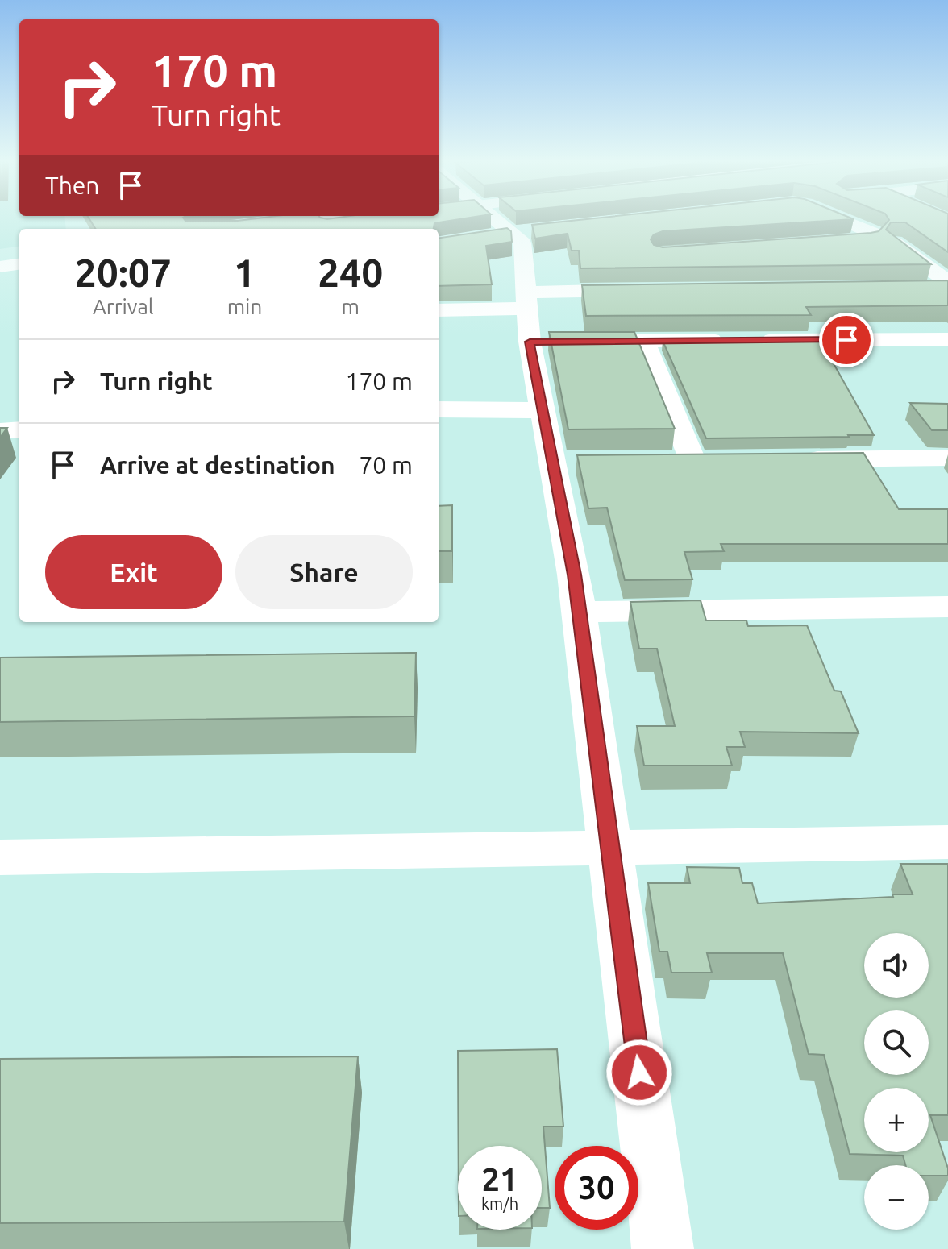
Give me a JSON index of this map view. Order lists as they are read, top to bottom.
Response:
{
  "page": {
    "turn": ["170 m", "Turn right"],
    "then": "Then",
    "eta": [
      "20:07",
      "Arrival",
      "1",
      "min",
      "240",
      "m"
    ],
    "list": [
      {
        "name": "Turn right",
        "value": "170 m"
      },
      {
        "name": "Arrive at destination",
        "value": "70 m"
      }
    ],
    "buttons": ["Exit", "Share"],
    "map_buttons": ["+", "−"],
    "speed": "21 km/h",
    "limit": "30"
  }
}
